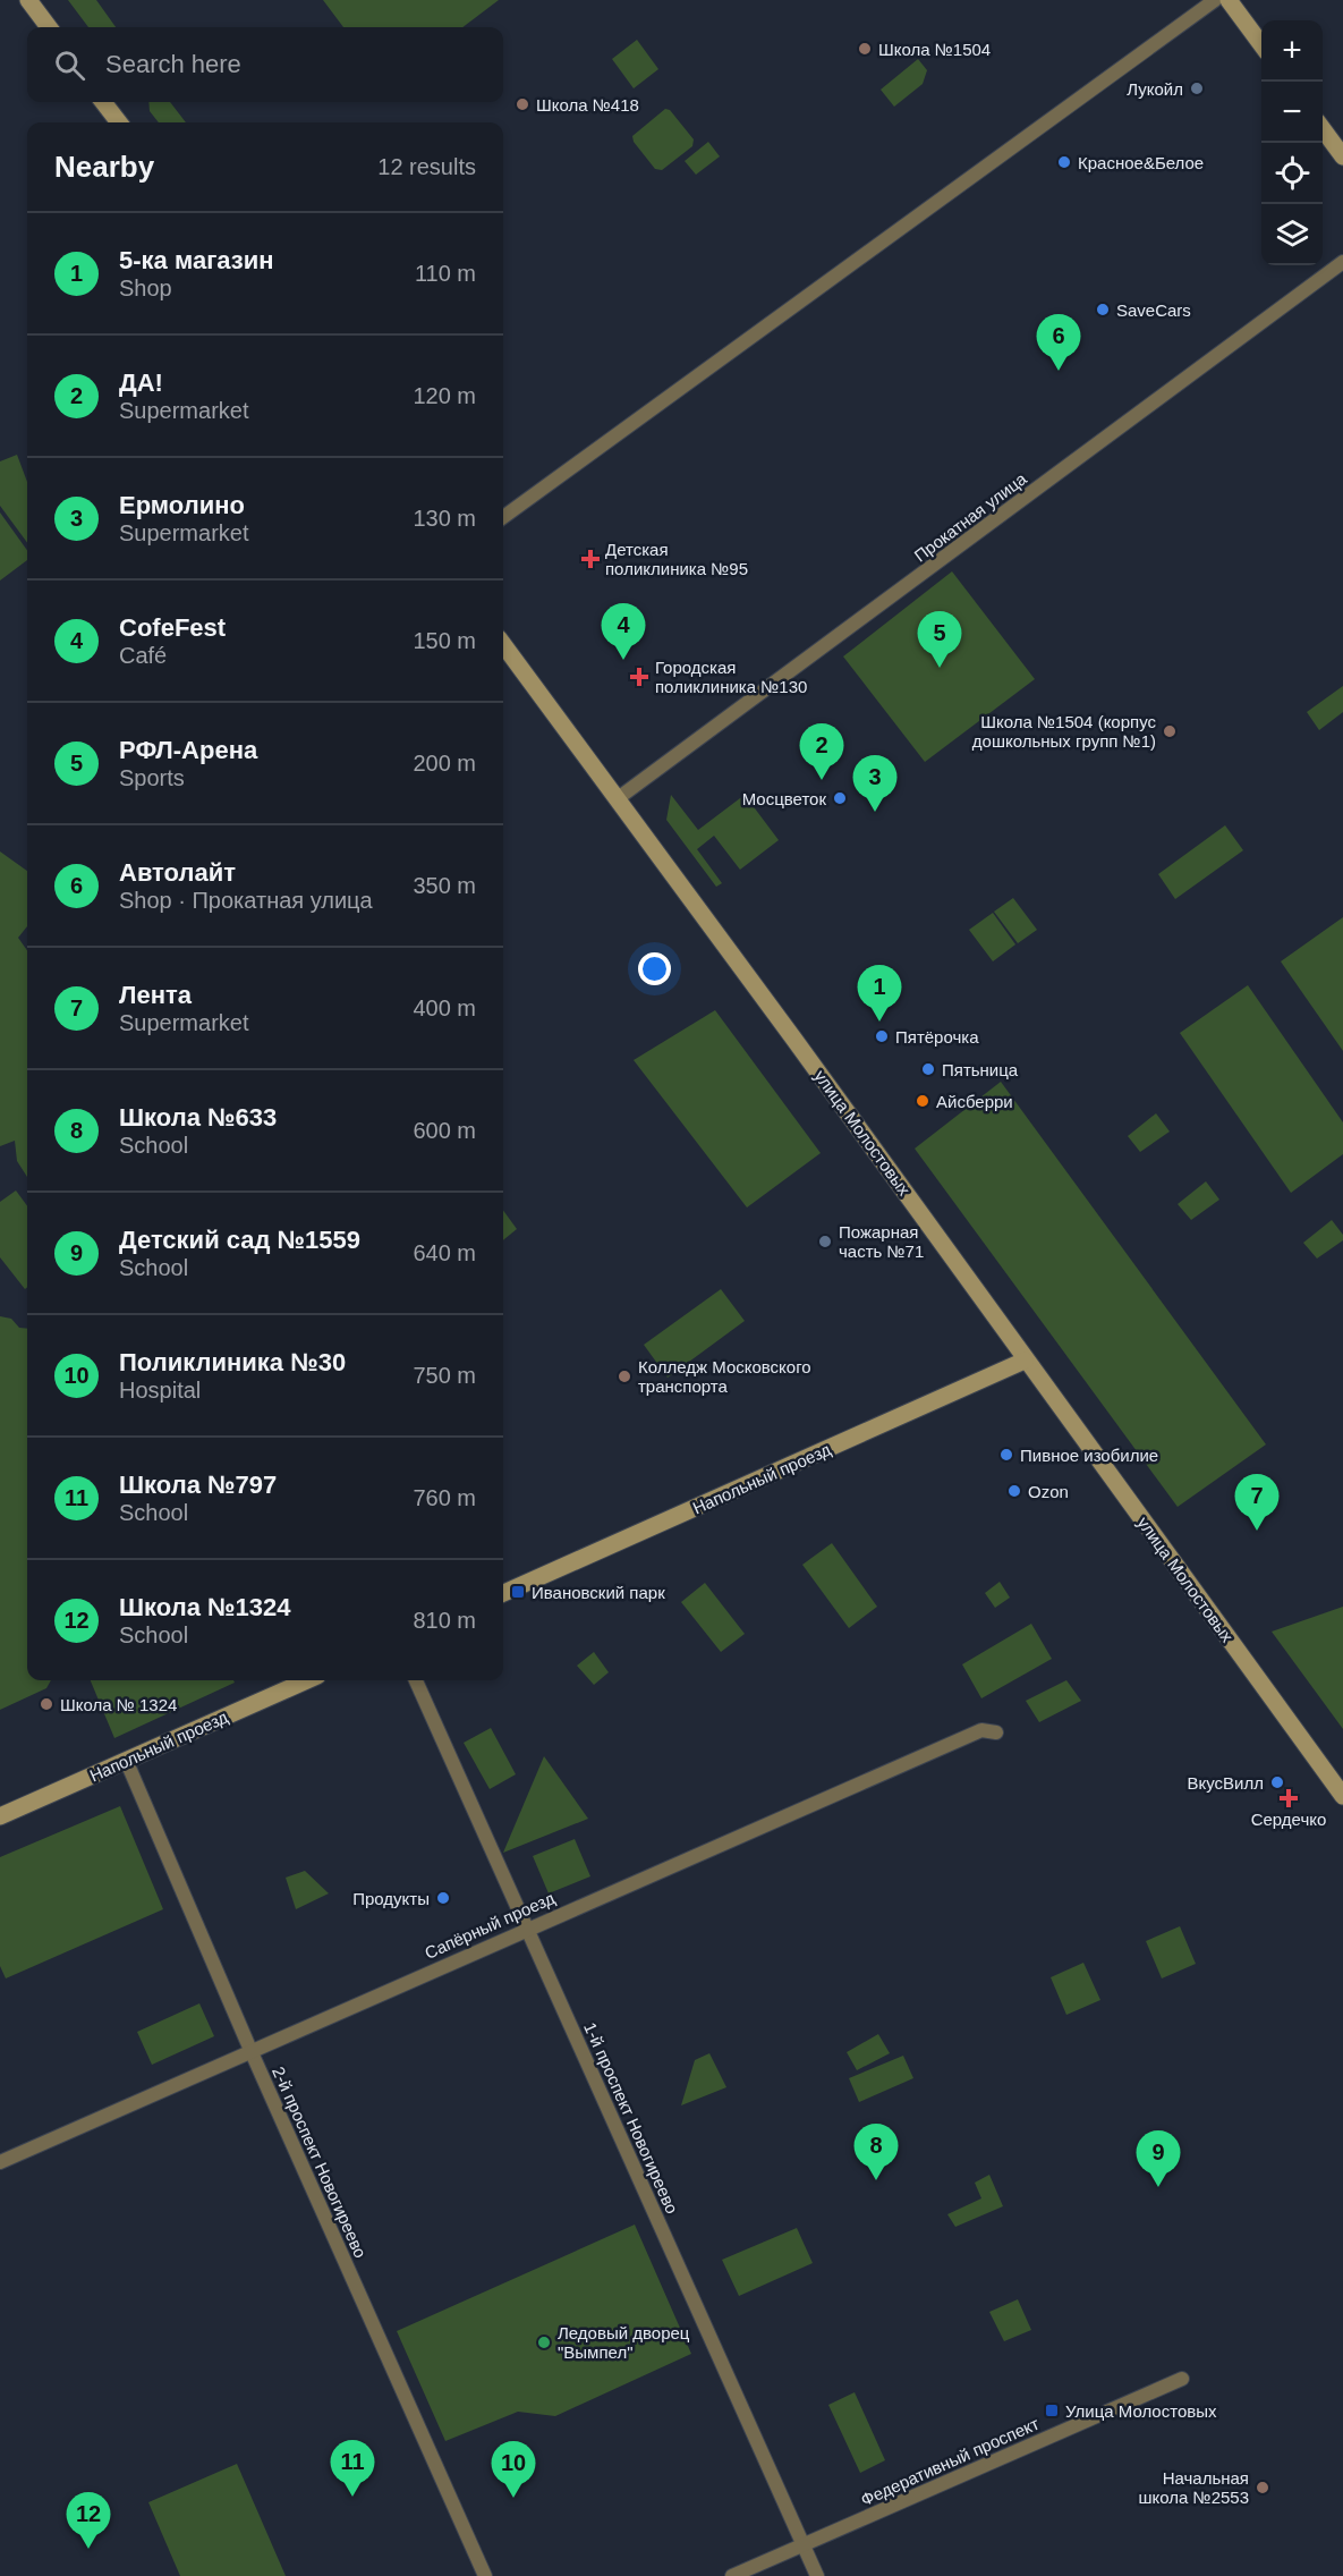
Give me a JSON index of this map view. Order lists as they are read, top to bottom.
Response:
{
  "streets": {
    "street": [
      "Прокатная улица",
      "улица Молостовых",
      "Напольный проезд",
      "Сапёрный проезд",
      "1-й проспект Новогиреево",
      "2-й проспект Новогиреево",
      "Федеративный проспект"
    ]
  },
  "crossings": [
    ["Прокатная улица", "улица Молостовых"],
    ["улица Молостовых", "Напольный проезд"],
    ["Напольный проезд", "2-й проспект Новогиреево"],
    ["Сапёрный проезд", "1-й проспект Новогиреево"],
    ["Сапёрный проезд", "2-й проспект Новогиреево"],
    ["1-й проспект Новогиреево", "Федеративный проспект"]
  ],
  "places": {
    "other": [
      "Школа №1504",
      "Лукойл",
      "Школа №418",
      "Красное&Белое",
      "SaveCars",
      "Школа №1504 (корпус дошкольных групп №1)",
      "Мосцветок",
      "Пятёрочка",
      "Пятьница",
      "Айсберри",
      "Пожарная часть №71",
      "Колледж Московского транспорта",
      "Пивное изобилие",
      "Ozon",
      "Школа № 1324",
      "ВкусВилл",
      "Продукты",
      "Ледовый дворец \"Вымпел\"",
      "Начальная школа №2553"
    ],
    "health": ["Детская поликлиника №95", "Городская поликлиника №130", "Сердечко"],
    "transit": ["Ивановский парк", "Улица Молостовых"]
  },
  "page": {
    "map_buttons": ["+", "−"],
    "search": "Search here",
    "heading": ["Nearby", "12 results"],
    "list": [
      {
        "mark": "1",
        "name": "5-ка магазин",
        "note": "Shop",
        "value": "110 m"
      },
      {
        "mark": "2",
        "name": "ДА!",
        "note": "Supermarket",
        "value": "120 m"
      },
      {
        "mark": "3",
        "name": "Ермолино",
        "note": "Supermarket",
        "value": "130 m"
      },
      {
        "mark": "4",
        "name": "CofeFest",
        "note": "Café",
        "value": "150 m"
      },
      {
        "mark": "5",
        "name": "РФЛ-Арена",
        "note": "Sports",
        "value": "200 m"
      },
      {
        "mark": "6",
        "name": "Автолайт",
        "note": "Shop · Прокатная улица",
        "value": "350 m"
      },
      {
        "mark": "7",
        "name": "Лента",
        "note": "Supermarket",
        "value": "400 m"
      },
      {
        "mark": "8",
        "name": "Школа №633",
        "note": "School",
        "value": "600 m"
      },
      {
        "mark": "9",
        "name": "Детский сад №1559",
        "note": "School",
        "value": "640 m"
      },
      {
        "mark": "10",
        "name": "Поликлиника №30",
        "note": "Hospital",
        "value": "750 m"
      },
      {
        "mark": "11",
        "name": "Школа №797",
        "note": "School",
        "value": "760 m"
      },
      {
        "mark": "12",
        "name": "Школа №1324",
        "note": "School",
        "value": "810 m"
      }
    ],
    "pins": [
      "6",
      "4",
      "5",
      "2",
      "3",
      "1",
      "7",
      "8",
      "9",
      "11",
      "10",
      "12"
    ]
  }
}
